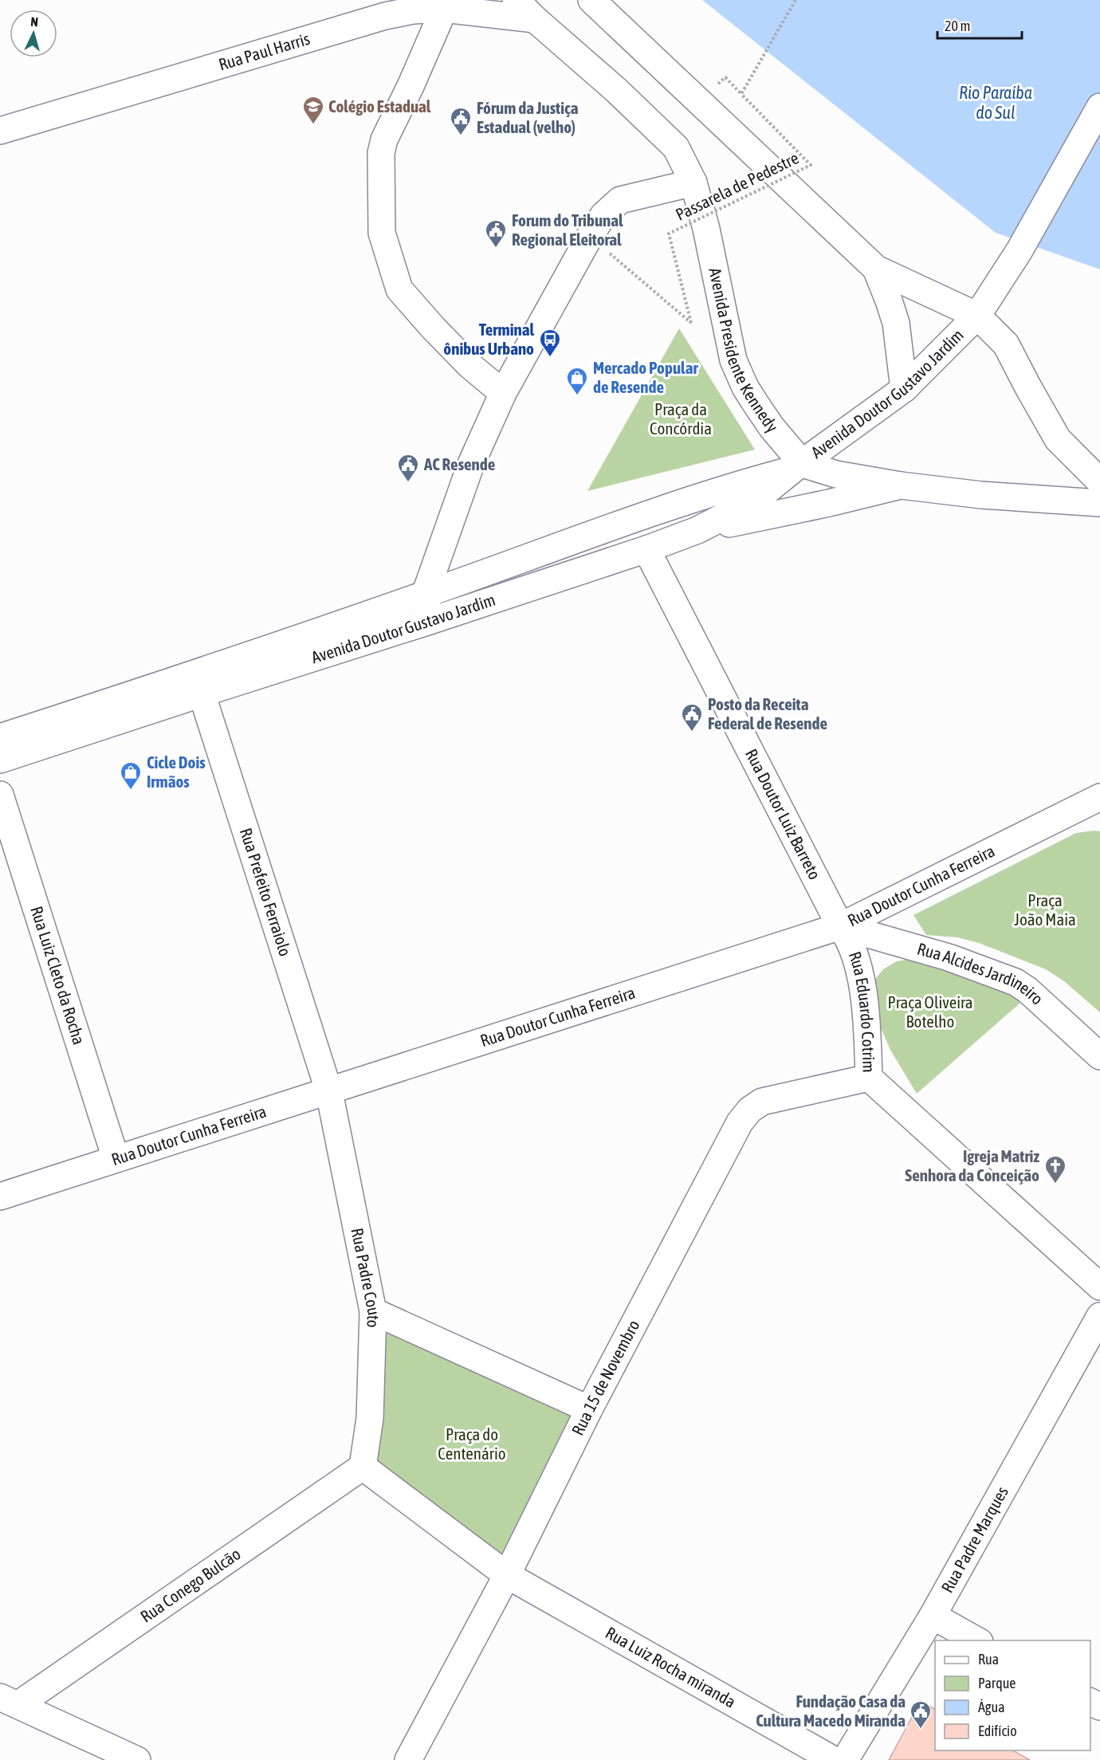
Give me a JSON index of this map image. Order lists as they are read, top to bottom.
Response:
{
  "streets": {
    "street": [
      "Rua Paul Harris",
      "Avenida Presidente Kennedy",
      "Avenida Doutor Gustavo Jardim",
      "Rua Doutor Luiz Barreto",
      "Rua Doutor Cunha Ferreira",
      "Rua Prefeito Ferraiolo",
      "Rua Luiz Cleto da Rocha",
      "Rua Alcides Jardineiro",
      "Rua Eduardo Cotrim",
      "Rua Padre Couto",
      "Rua 15 de Novembro",
      "Rua Padre Marques",
      "Rua Conego Bulcão",
      "Rua Luiz Rocha miranda"
    ],
    "path": ["Passarela de Pedestre"]
  },
  "crossings": [
    ["Rua Paul Harris", "Avenida Presidente Kennedy"],
    ["Avenida Presidente Kennedy", "Avenida Doutor Gustavo Jardim"],
    ["Avenida Doutor Gustavo Jardim", "Rua Doutor Luiz Barreto"],
    ["Avenida Doutor Gustavo Jardim", "Rua Prefeito Ferraiolo"],
    ["Rua Doutor Luiz Barreto", "Rua Doutor Cunha Ferreira"],
    ["Rua Doutor Luiz Barreto", "Rua Alcides Jardineiro"],
    ["Rua Doutor Luiz Barreto", "Rua Eduardo Cotrim"],
    ["Rua Doutor Cunha Ferreira", "Rua Prefeito Ferraiolo"],
    ["Rua Doutor Cunha Ferreira", "Rua Luiz Cleto da Rocha"],
    ["Rua Doutor Cunha Ferreira", "Rua Alcides Jardineiro"],
    ["Rua Doutor Cunha Ferreira", "Rua Eduardo Cotrim"],
    ["Rua Doutor Cunha Ferreira", "Rua Padre Couto"],
    ["Rua Prefeito Ferraiolo", "Rua Padre Couto"],
    ["Rua Alcides Jardineiro", "Rua Eduardo Cotrim"],
    ["Rua Eduardo Cotrim", "Rua 15 de Novembro"],
    ["Rua Padre Couto", "Rua Conego Bulcão"],
    ["Rua 15 de Novembro", "Rua Luiz Rocha miranda"]
  ],
  "water": ["Rio Paraíba do Sul"],
  "parks": [
    "Praça da Concórdia",
    "Praça João Maia",
    "Praça Oliveira Botelho",
    "Praça do Centenário"
  ],
  "places": {
    "school or university": ["Colégio Estadual"],
    "public building": [
      "Fórum da Justiça Estadual (velho)",
      "Forum do Tribunal Regional Eleitoral",
      "AC Resende",
      "Posto da Receita Federal de Resende",
      "Fundação Casa da Cultura Macedo Miranda"
    ],
    "bus stop": ["Terminal ônibus Urbano"],
    "shop": ["Mercado Popular de Resende", "Cicle Dois Irmãos"],
    "church": ["Igreja Matriz Senhora da Conceição"]
  },
  "legend": [
    "Rua",
    "Parque",
    "Água",
    "Edifício"
  ],
  "scale_bar": "20 m",
  "north": "top"
}
